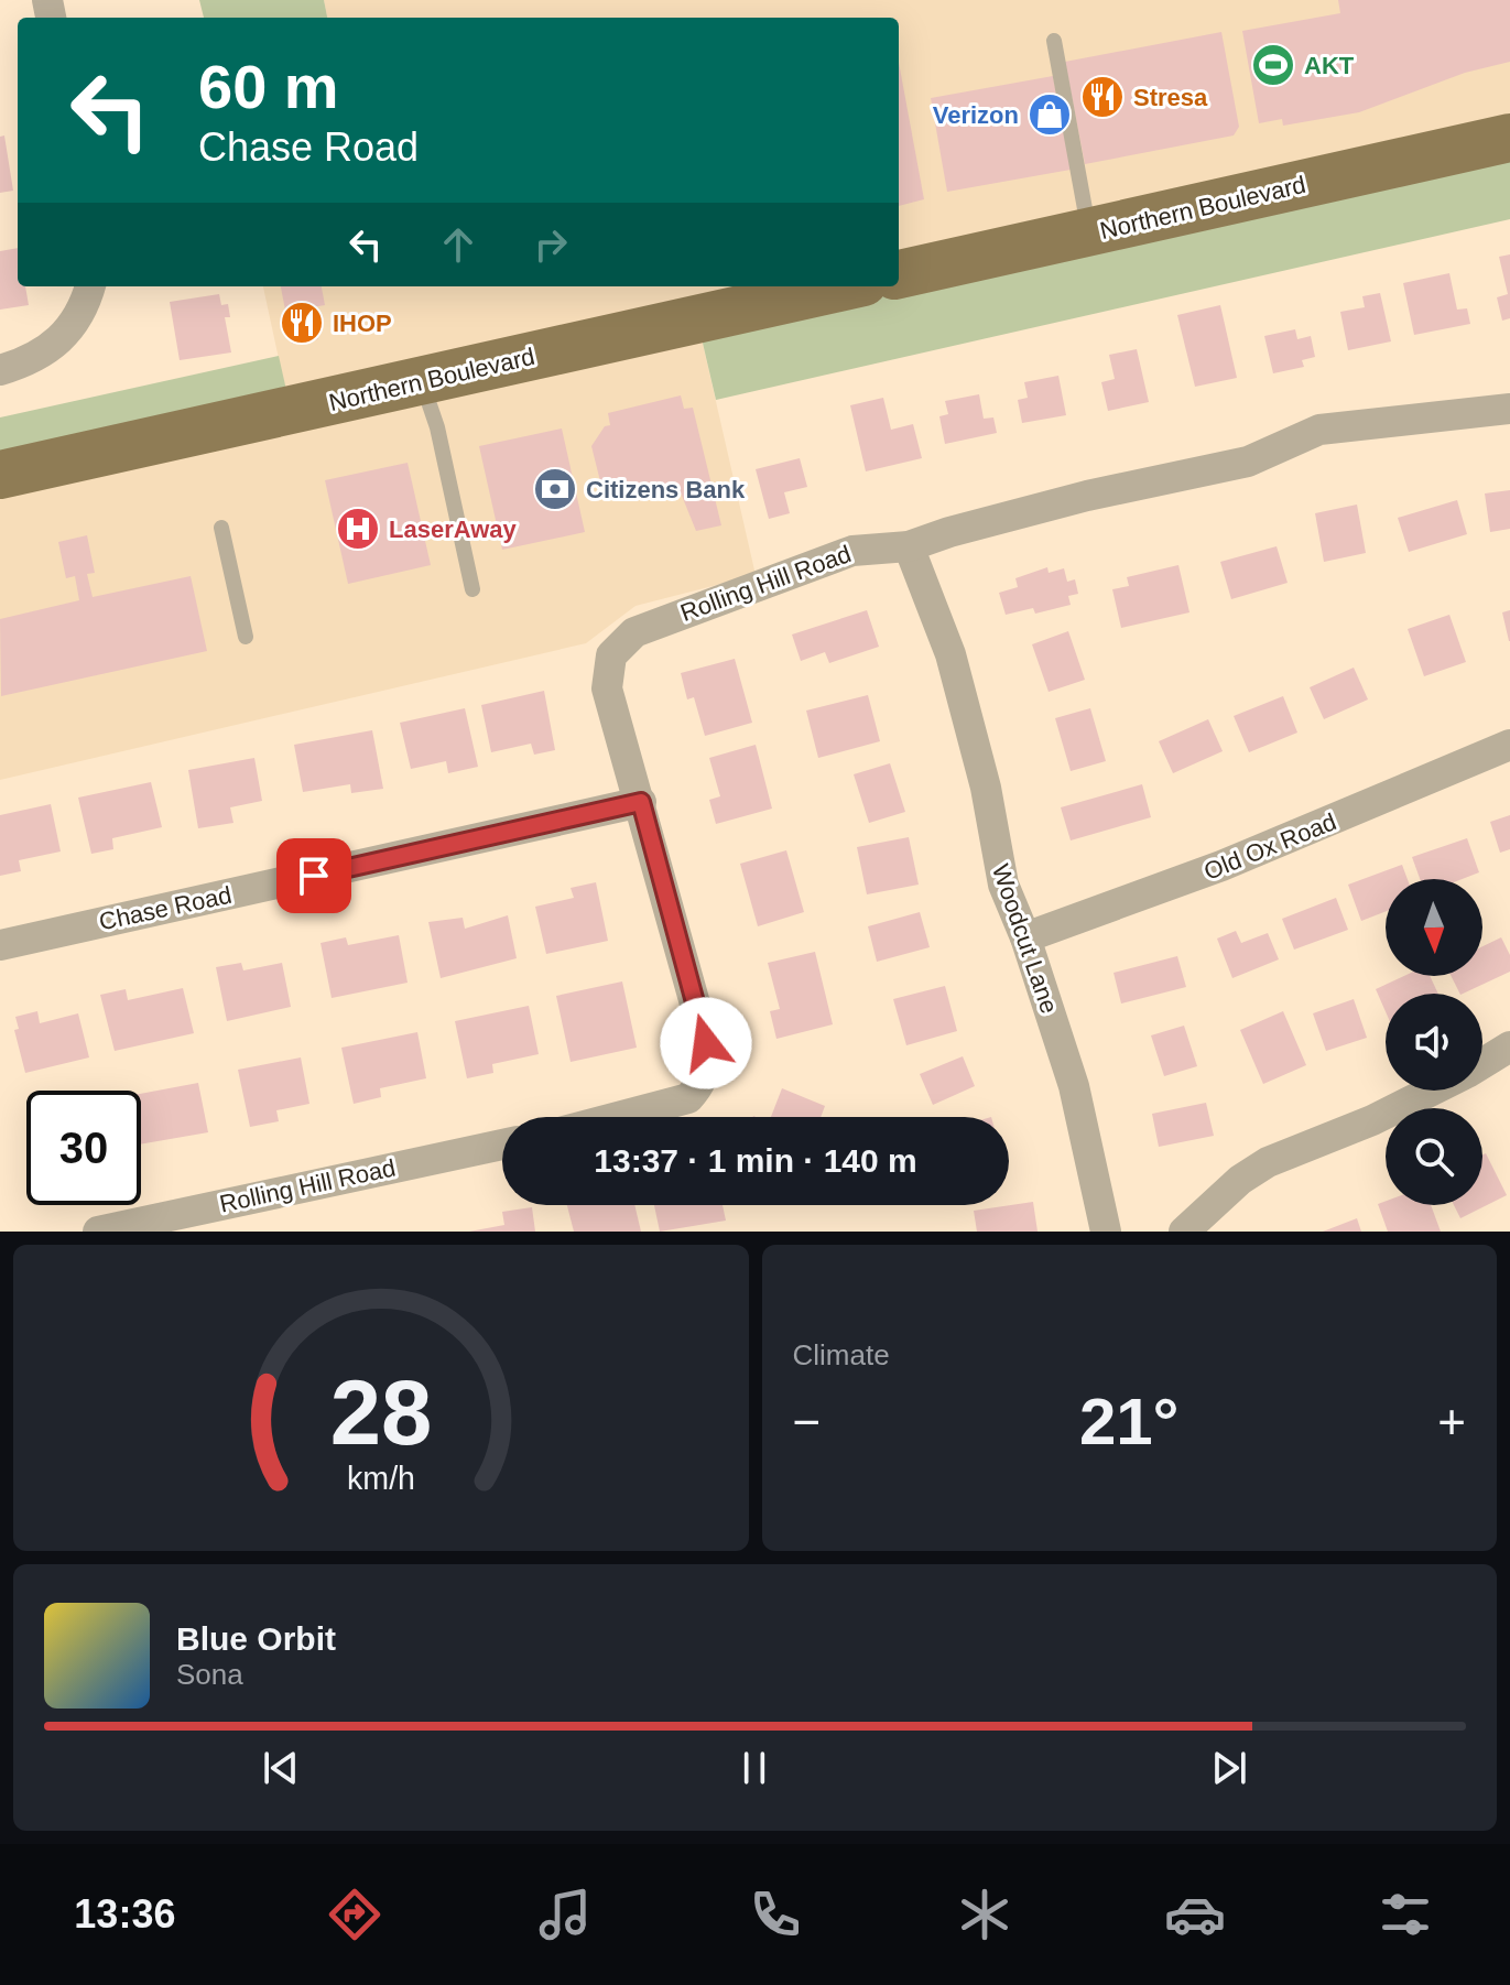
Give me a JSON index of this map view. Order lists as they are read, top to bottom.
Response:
{
  "streets": {
    "main road": ["Northern Boulevard"],
    "street": [
      "Rolling Hill Road",
      "Old Ox Road",
      "Chase Road",
      "Woodcut Lane"
    ]
  },
  "crossings": [
    ["Rolling Hill Road", "Chase Road"],
    ["Rolling Hill Road", "Woodcut Lane"],
    ["Old Ox Road", "Woodcut Lane"]
  ],
  "places": {
    "sports": ["AKT"],
    "restaurant": ["Stresa", "IHOP"],
    "shop": ["Verizon"],
    "bank": ["Citizens Bank"],
    "hospital": ["LaserAway"]
  },
  "north": "bottom",
  "page": {
    "turn": ["60 m", "Chase Road"],
    "limit": "30",
    "trip": "13:37 · 1 min · 140 m",
    "tile": "Climate",
    "heat": ["−", "21°", "+"],
    "song": ["Blue Orbit", "Sona"],
    "tabs": "13:36",
    "gauge": ["28", "km/h"]
  }
}
